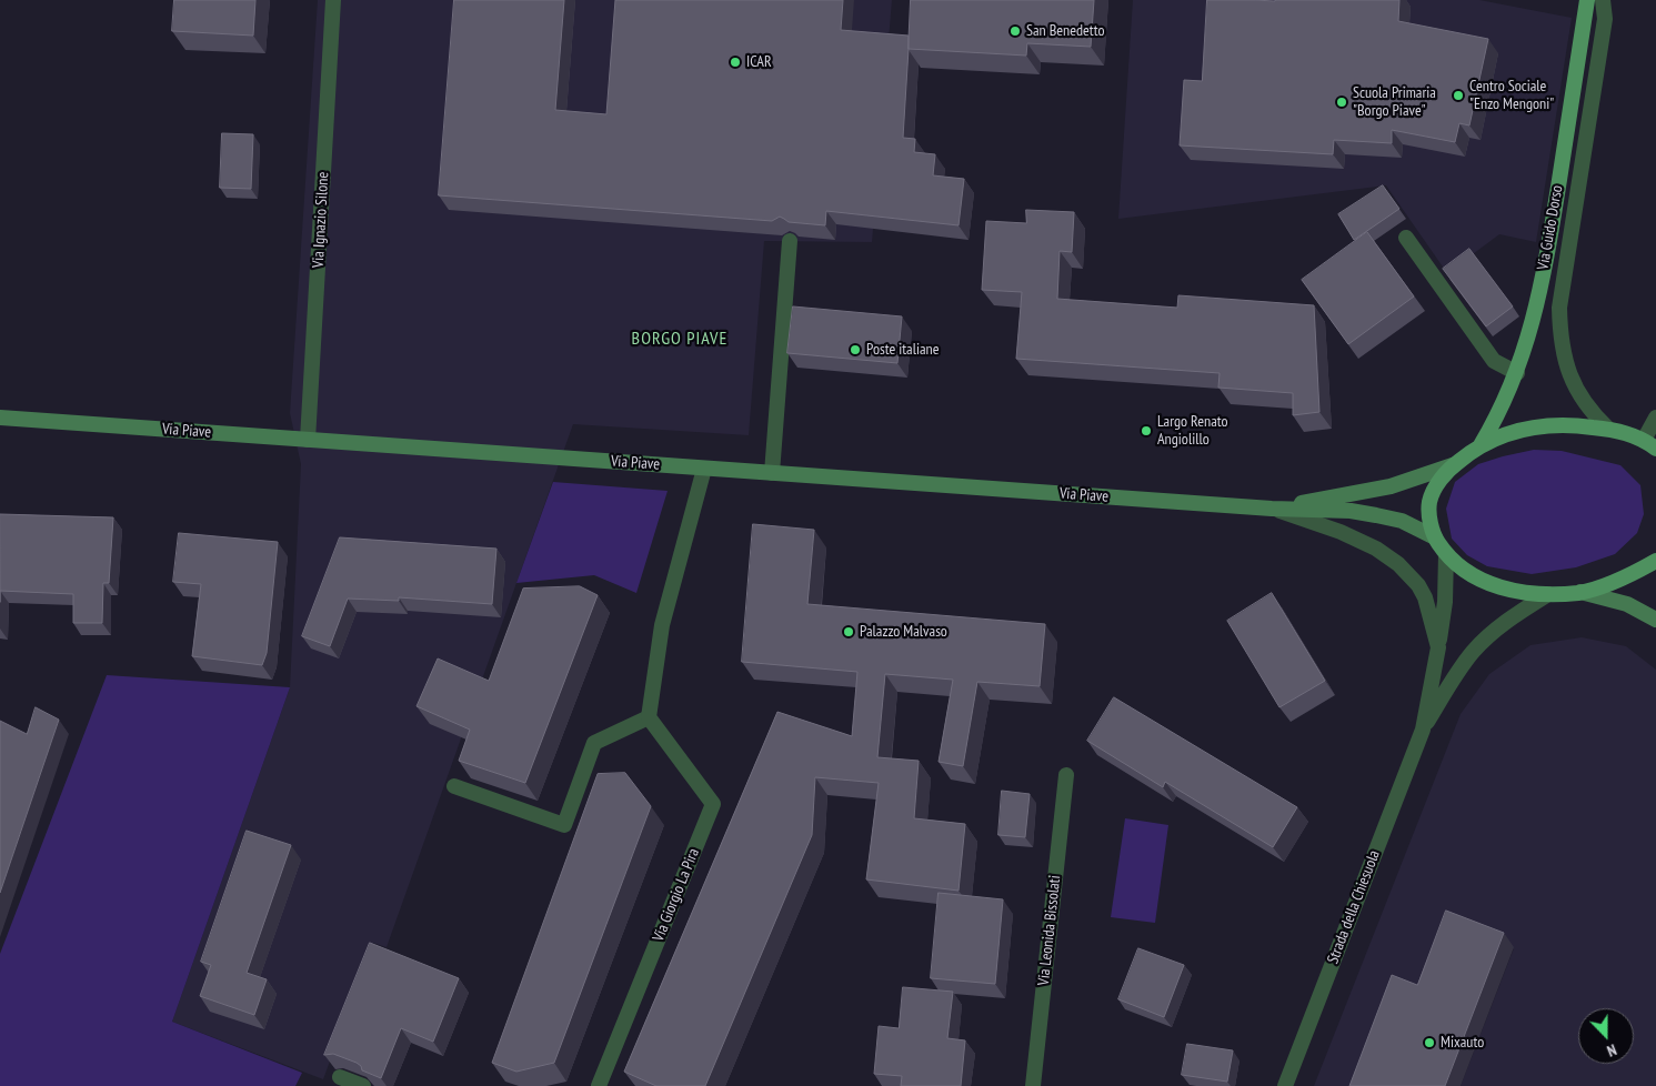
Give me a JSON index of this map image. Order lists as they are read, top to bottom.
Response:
{
  "streets": {
    "main road": ["Via Guido Dorso", "Via Piave"],
    "street": [
      "Via Ignazio Silone",
      "Via Giorgio La Pira",
      "Strada della Chiesuola",
      "Via Leonida Bissolati"
    ]
  },
  "crossings": [
    ["Via Ignazio Silone", "Via Piave"],
    ["Via Piave", "Strada della Chiesuola"]
  ],
  "districts": ["BORGO PIAVE"],
  "places": [
    "San Benedetto",
    "ICAR",
    "Centro Sociale \"Enzo Mengoni\"",
    "Scuola Primaria \"Borgo Piave\"",
    "Poste italiane",
    "Largo Renato Angiolillo",
    "Palazzo Malvaso",
    "Mixauto"
  ],
  "north": "bottom"
}
